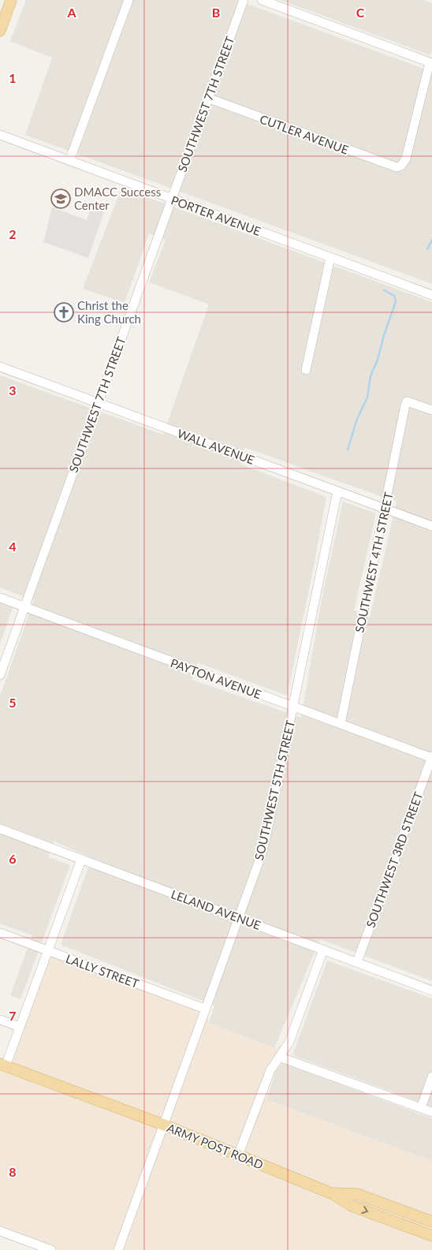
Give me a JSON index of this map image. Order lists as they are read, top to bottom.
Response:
{
  "streets": {
    "main road": ["ARMY POST ROAD"],
    "street": [
      "SOUTHWEST 7TH STREET",
      "CUTLER AVENUE",
      "PORTER AVENUE",
      "WALL AVENUE",
      "SOUTHWEST 4TH STREET",
      "PAYTON AVENUE",
      "SOUTHWEST 5TH STREET",
      "SOUTHWEST 3RD STREET",
      "LELAND AVENUE",
      "LALLY STREET"
    ]
  },
  "crossings": [
    ["SOUTHWEST 7TH STREET", "CUTLER AVENUE"],
    ["SOUTHWEST 7TH STREET", "PORTER AVENUE"],
    ["SOUTHWEST 7TH STREET", "WALL AVENUE"],
    ["SOUTHWEST 7TH STREET", "PAYTON AVENUE"],
    ["WALL AVENUE", "SOUTHWEST 4TH STREET"],
    ["WALL AVENUE", "SOUTHWEST 5TH STREET"],
    ["SOUTHWEST 4TH STREET", "PAYTON AVENUE"],
    ["PAYTON AVENUE", "SOUTHWEST 5TH STREET"],
    ["PAYTON AVENUE", "SOUTHWEST 3RD STREET"],
    ["SOUTHWEST 5TH STREET", "LELAND AVENUE"],
    ["SOUTHWEST 5TH STREET", "LALLY STREET"],
    ["SOUTHWEST 5TH STREET", "ARMY POST ROAD"],
    ["SOUTHWEST 3RD STREET", "LELAND AVENUE"]
  ],
  "places": {
    "school or university": ["DMACC Success Center"],
    "church": ["Christ the King Church"]
  },
  "grid": {
    "columns": ["A", "B", "C"],
    "rows": [
      "1",
      "2",
      "3",
      "4",
      "5",
      "6",
      "7",
      "8"
    ]
  }
}
